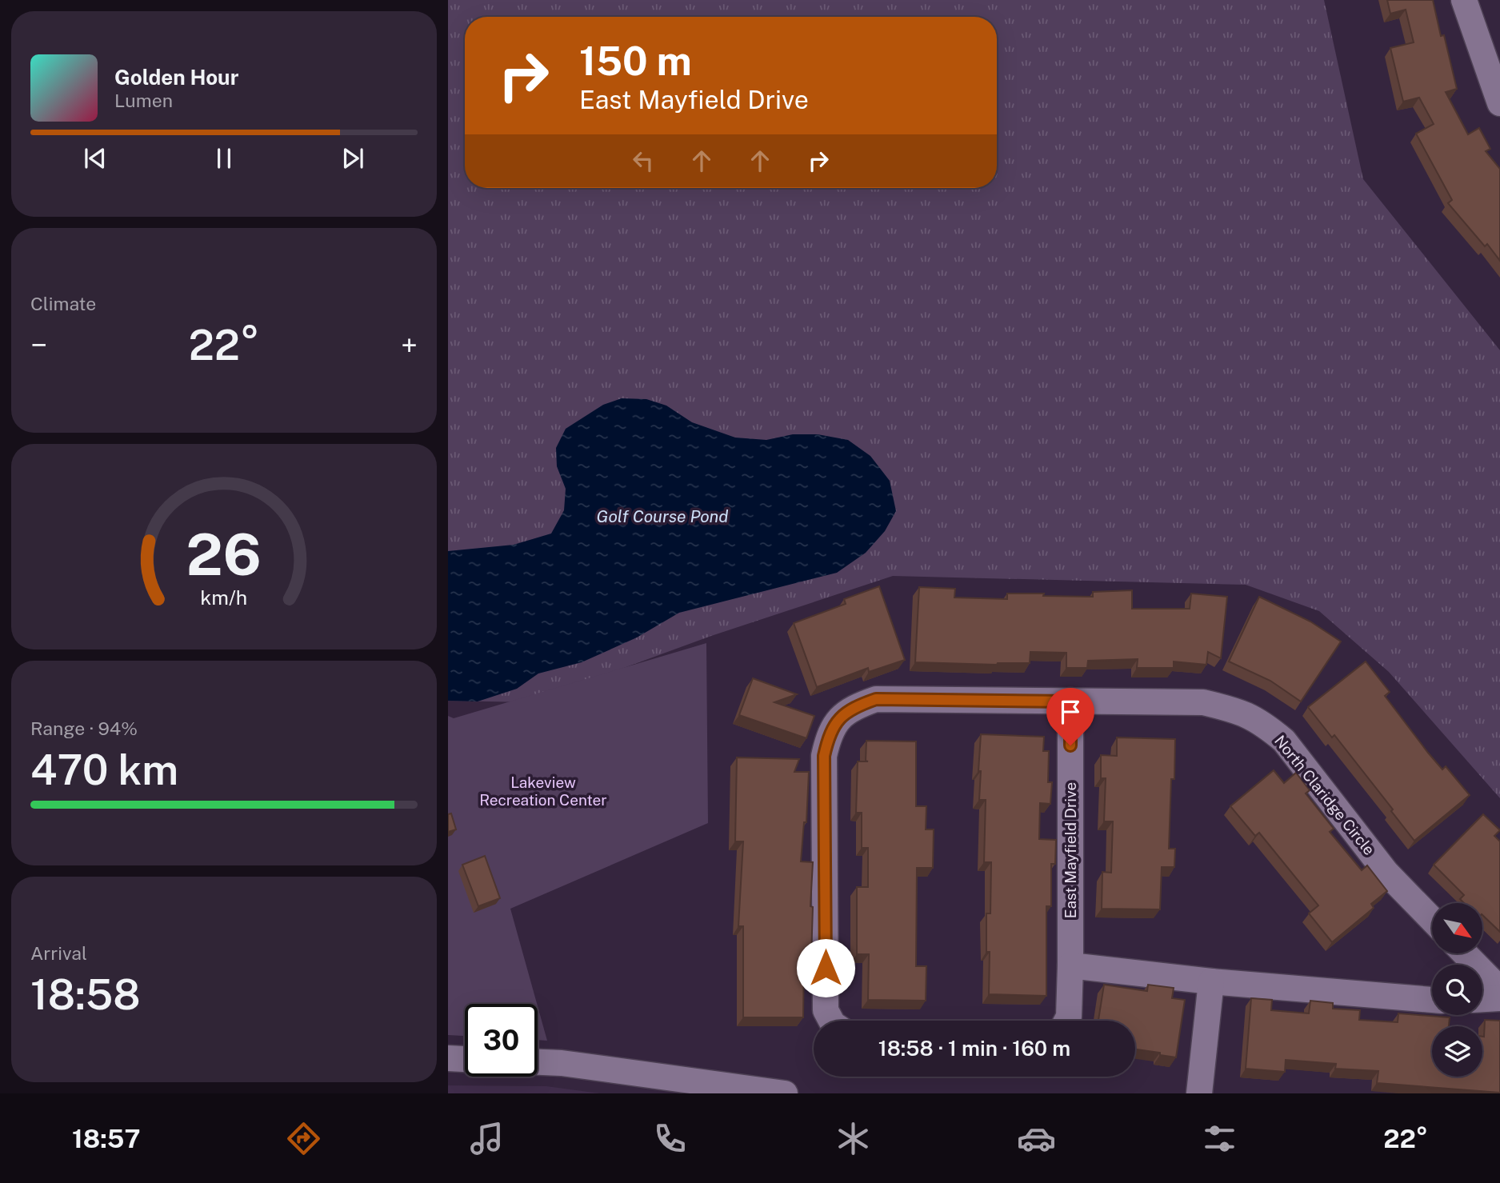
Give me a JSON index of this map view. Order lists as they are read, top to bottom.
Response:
{
  "streets": {
    "street": ["North Claridge Circle", "East Mayfield Drive"]
  },
  "crossings": [
    ["North Claridge Circle", "East Mayfield Drive"]
  ],
  "water": ["Golf Course Pond"],
  "parks": ["Lakeview Recreation Center"],
  "north": "bottom right",
  "page": {
    "turn": ["150 m", "East Mayfield Drive"],
    "song": ["Golden Hour", "Lumen"],
    "tile": [
      "Climate",
      ["Range · 94%", "470 km"],
      ["Arrival", "18:58"]
    ],
    "heat": ["−", "22°", "+"],
    "limit": "30",
    "trip": "18:58 · 1 min · 160 m",
    "tabs": ["18:57", "22°"],
    "gauge": ["26", "km/h"]
  }
}
